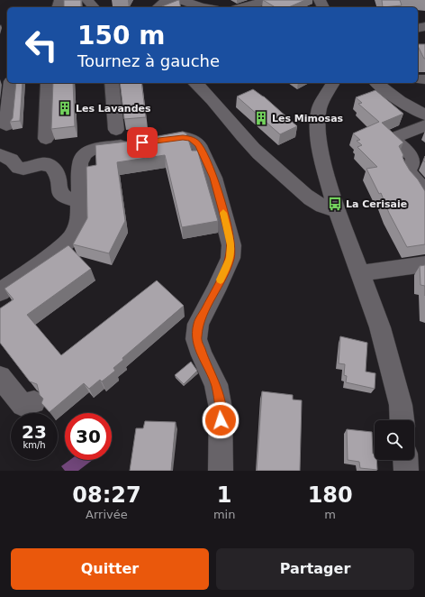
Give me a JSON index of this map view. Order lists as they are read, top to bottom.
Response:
{
  "places": {
    "building": ["Les Lavandes", "Les Mimosas"],
    "bus stop": ["La Cerisaie"]
  },
  "page": {
    "turn": ["150 m", "Tournez à gauche"],
    "speed": "23 km/h",
    "limit": "30",
    "eta": [
      "08:27",
      "Arrivée",
      "1",
      "min",
      "180",
      "m"
    ],
    "buttons": ["Quitter", "Partager"]
  }
}
